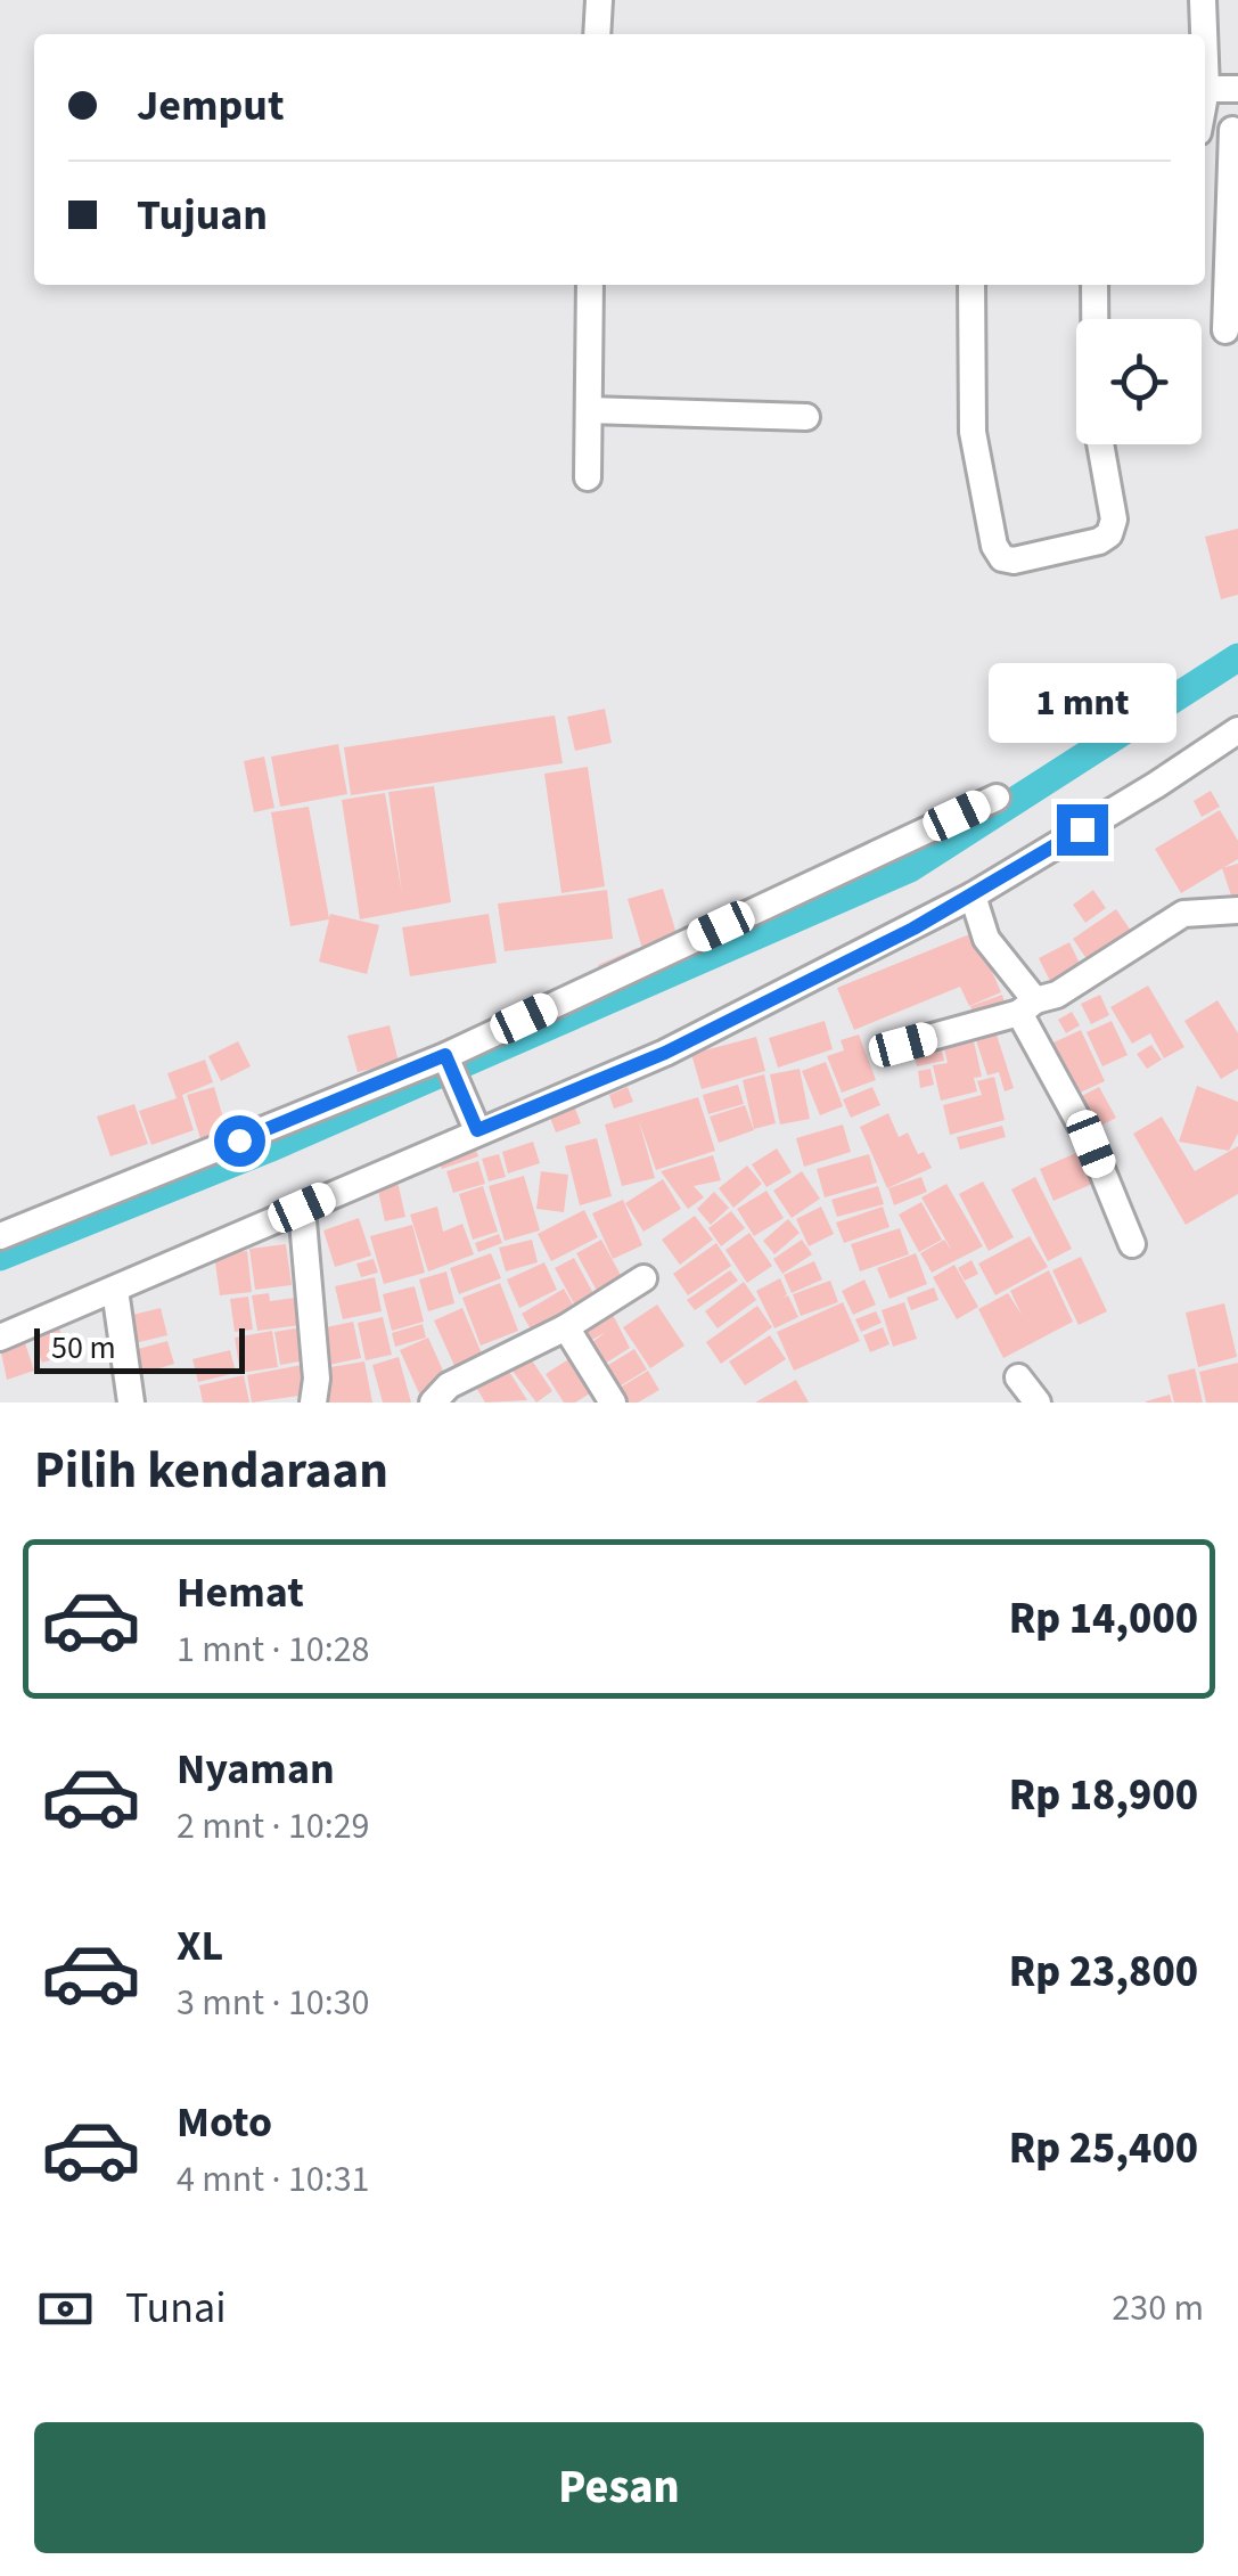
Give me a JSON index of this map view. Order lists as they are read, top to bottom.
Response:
{
  "scale_bar": "50 m",
  "page": {
    "banner": ["Jemput", "Tujuan"],
    "bubble": "1 mnt",
    "scale": "50 m",
    "heading": "Pilih kendaraan",
    "list": [
      {
        "name": "Hemat",
        "note": "1 mnt · 10:28",
        "value": "Rp 14,000"
      },
      {
        "name": "Nyaman",
        "note": "2 mnt · 10:29",
        "value": "Rp 18,900"
      },
      {
        "name": "XL",
        "note": "3 mnt · 10:30",
        "value": "Rp 23,800"
      },
      {
        "name": "Moto",
        "note": "4 mnt · 10:31",
        "value": "Rp 25,400"
      }
    ],
    "pay": ["Tunai", "230 m"],
    "buttons": "Pesan"
  }
}
